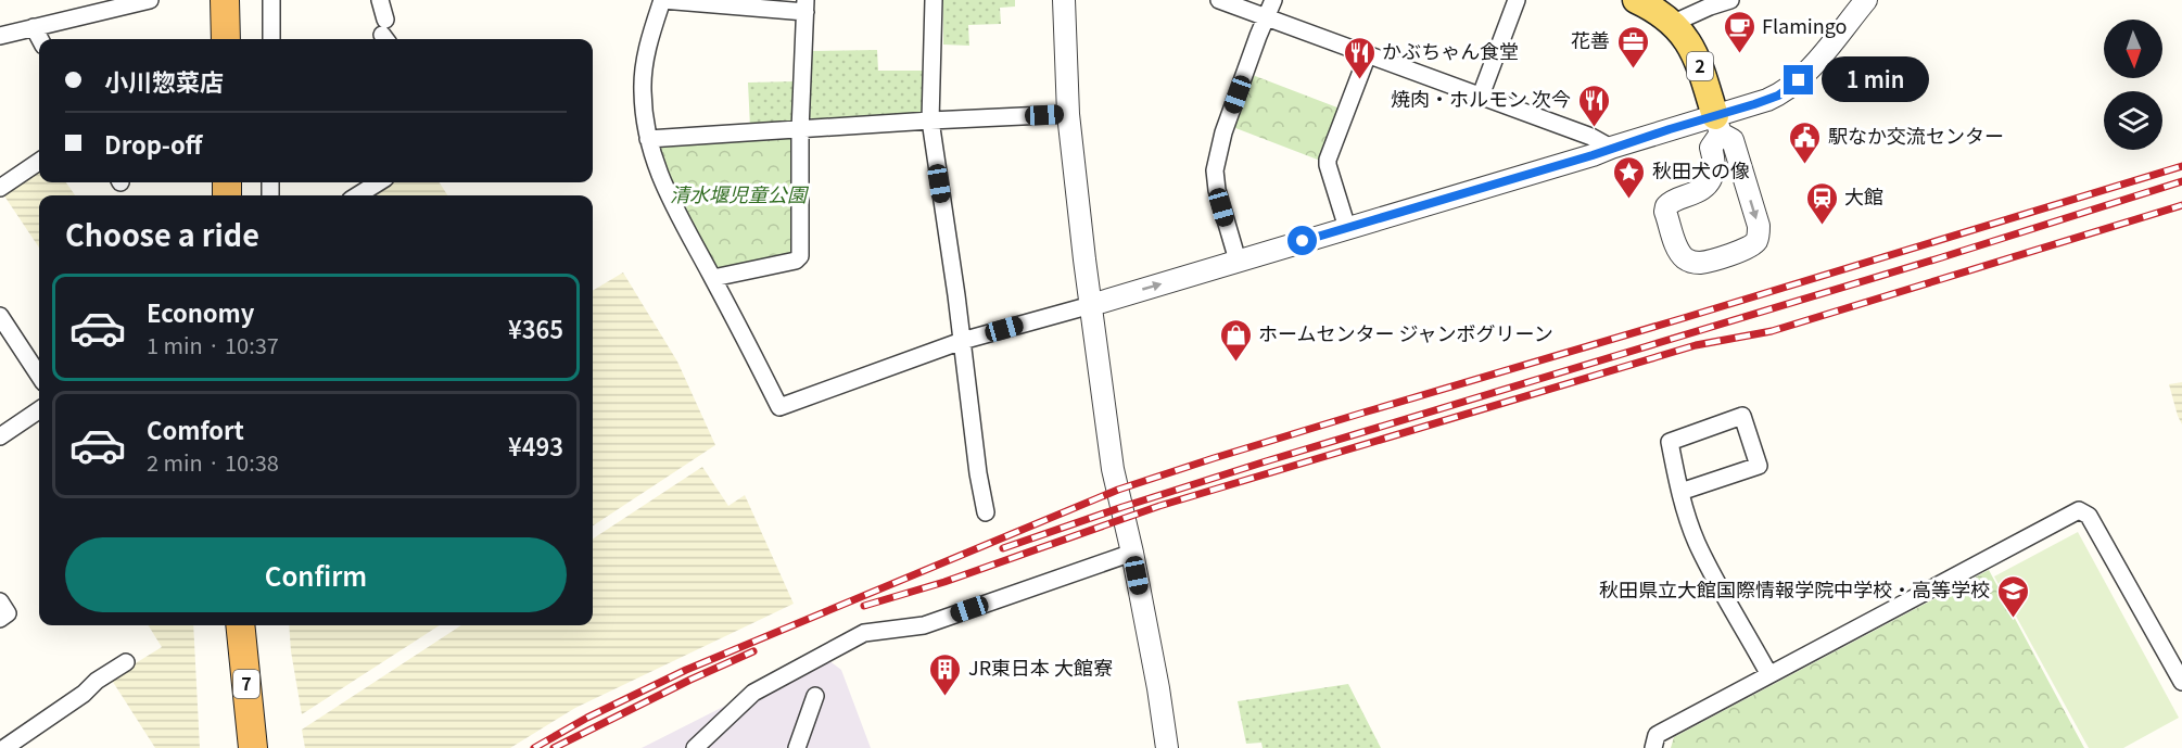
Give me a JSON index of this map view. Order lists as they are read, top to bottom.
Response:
{
  "streets": {
    "highway": ["7"],
    "main road": ["2"]
  },
  "parks": ["清水堰児童公園"],
  "places": {
    "cafe": ["Flamingo"],
    "office": ["花善"],
    "restaurant": ["かぶちゃん食堂", "焼肉・ホルモン 次今"],
    "public building": ["駅なか交流センター"],
    "place": ["秋田犬の像"],
    "station": ["大館"],
    "shop": ["ホームセンター ジャンボグリーン"],
    "school or university": ["秋田県立大館国際情報学院中学校・高等学校"],
    "building": ["JR東日本 大館寮"]
  },
  "north": "bottom",
  "page": {
    "banner": ["小川惣菜店", "Drop-off"],
    "bubble": "1 min",
    "heading": "Choose a ride",
    "list": [
      {
        "name": "Economy",
        "note": "1 min · 10:37",
        "value": "¥365"
      },
      {
        "name": "Comfort",
        "note": "2 min · 10:38",
        "value": "¥493"
      }
    ],
    "buttons": "Confirm"
  }
}
